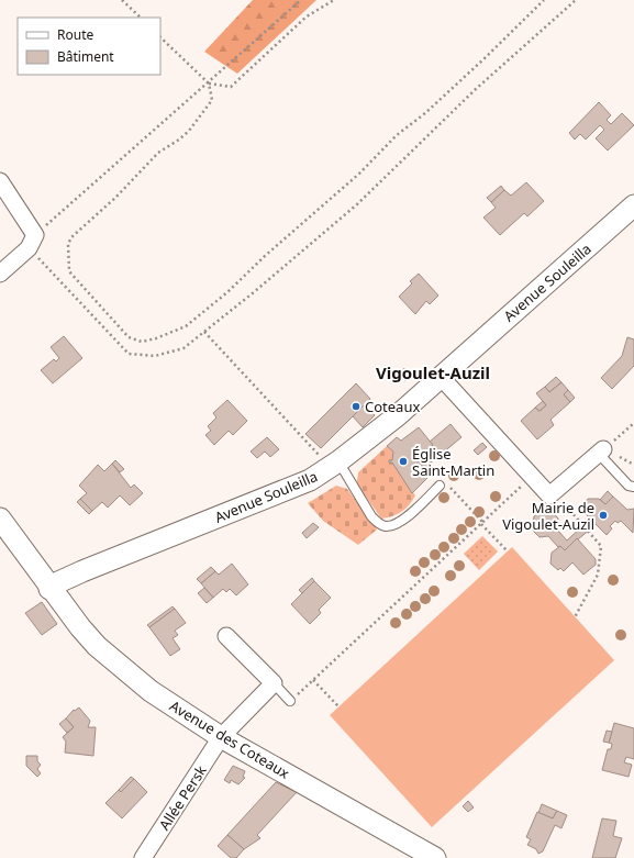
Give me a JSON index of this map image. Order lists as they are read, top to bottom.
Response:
{
  "streets": {
    "street": ["Avenue Souleilla", "Avenue des Coteaux", "Allée Persk"]
  },
  "crossings": [
    ["Avenue Souleilla", "Avenue des Coteaux"],
    ["Avenue des Coteaux", "Allée Persk"]
  ],
  "districts": ["Vigoulet-Auzil"],
  "places": ["Coteaux", "Église Saint-Martin", "Mairie de Vigoulet-Auzil"],
  "legend": ["Route", "Bâtiment"]
}
